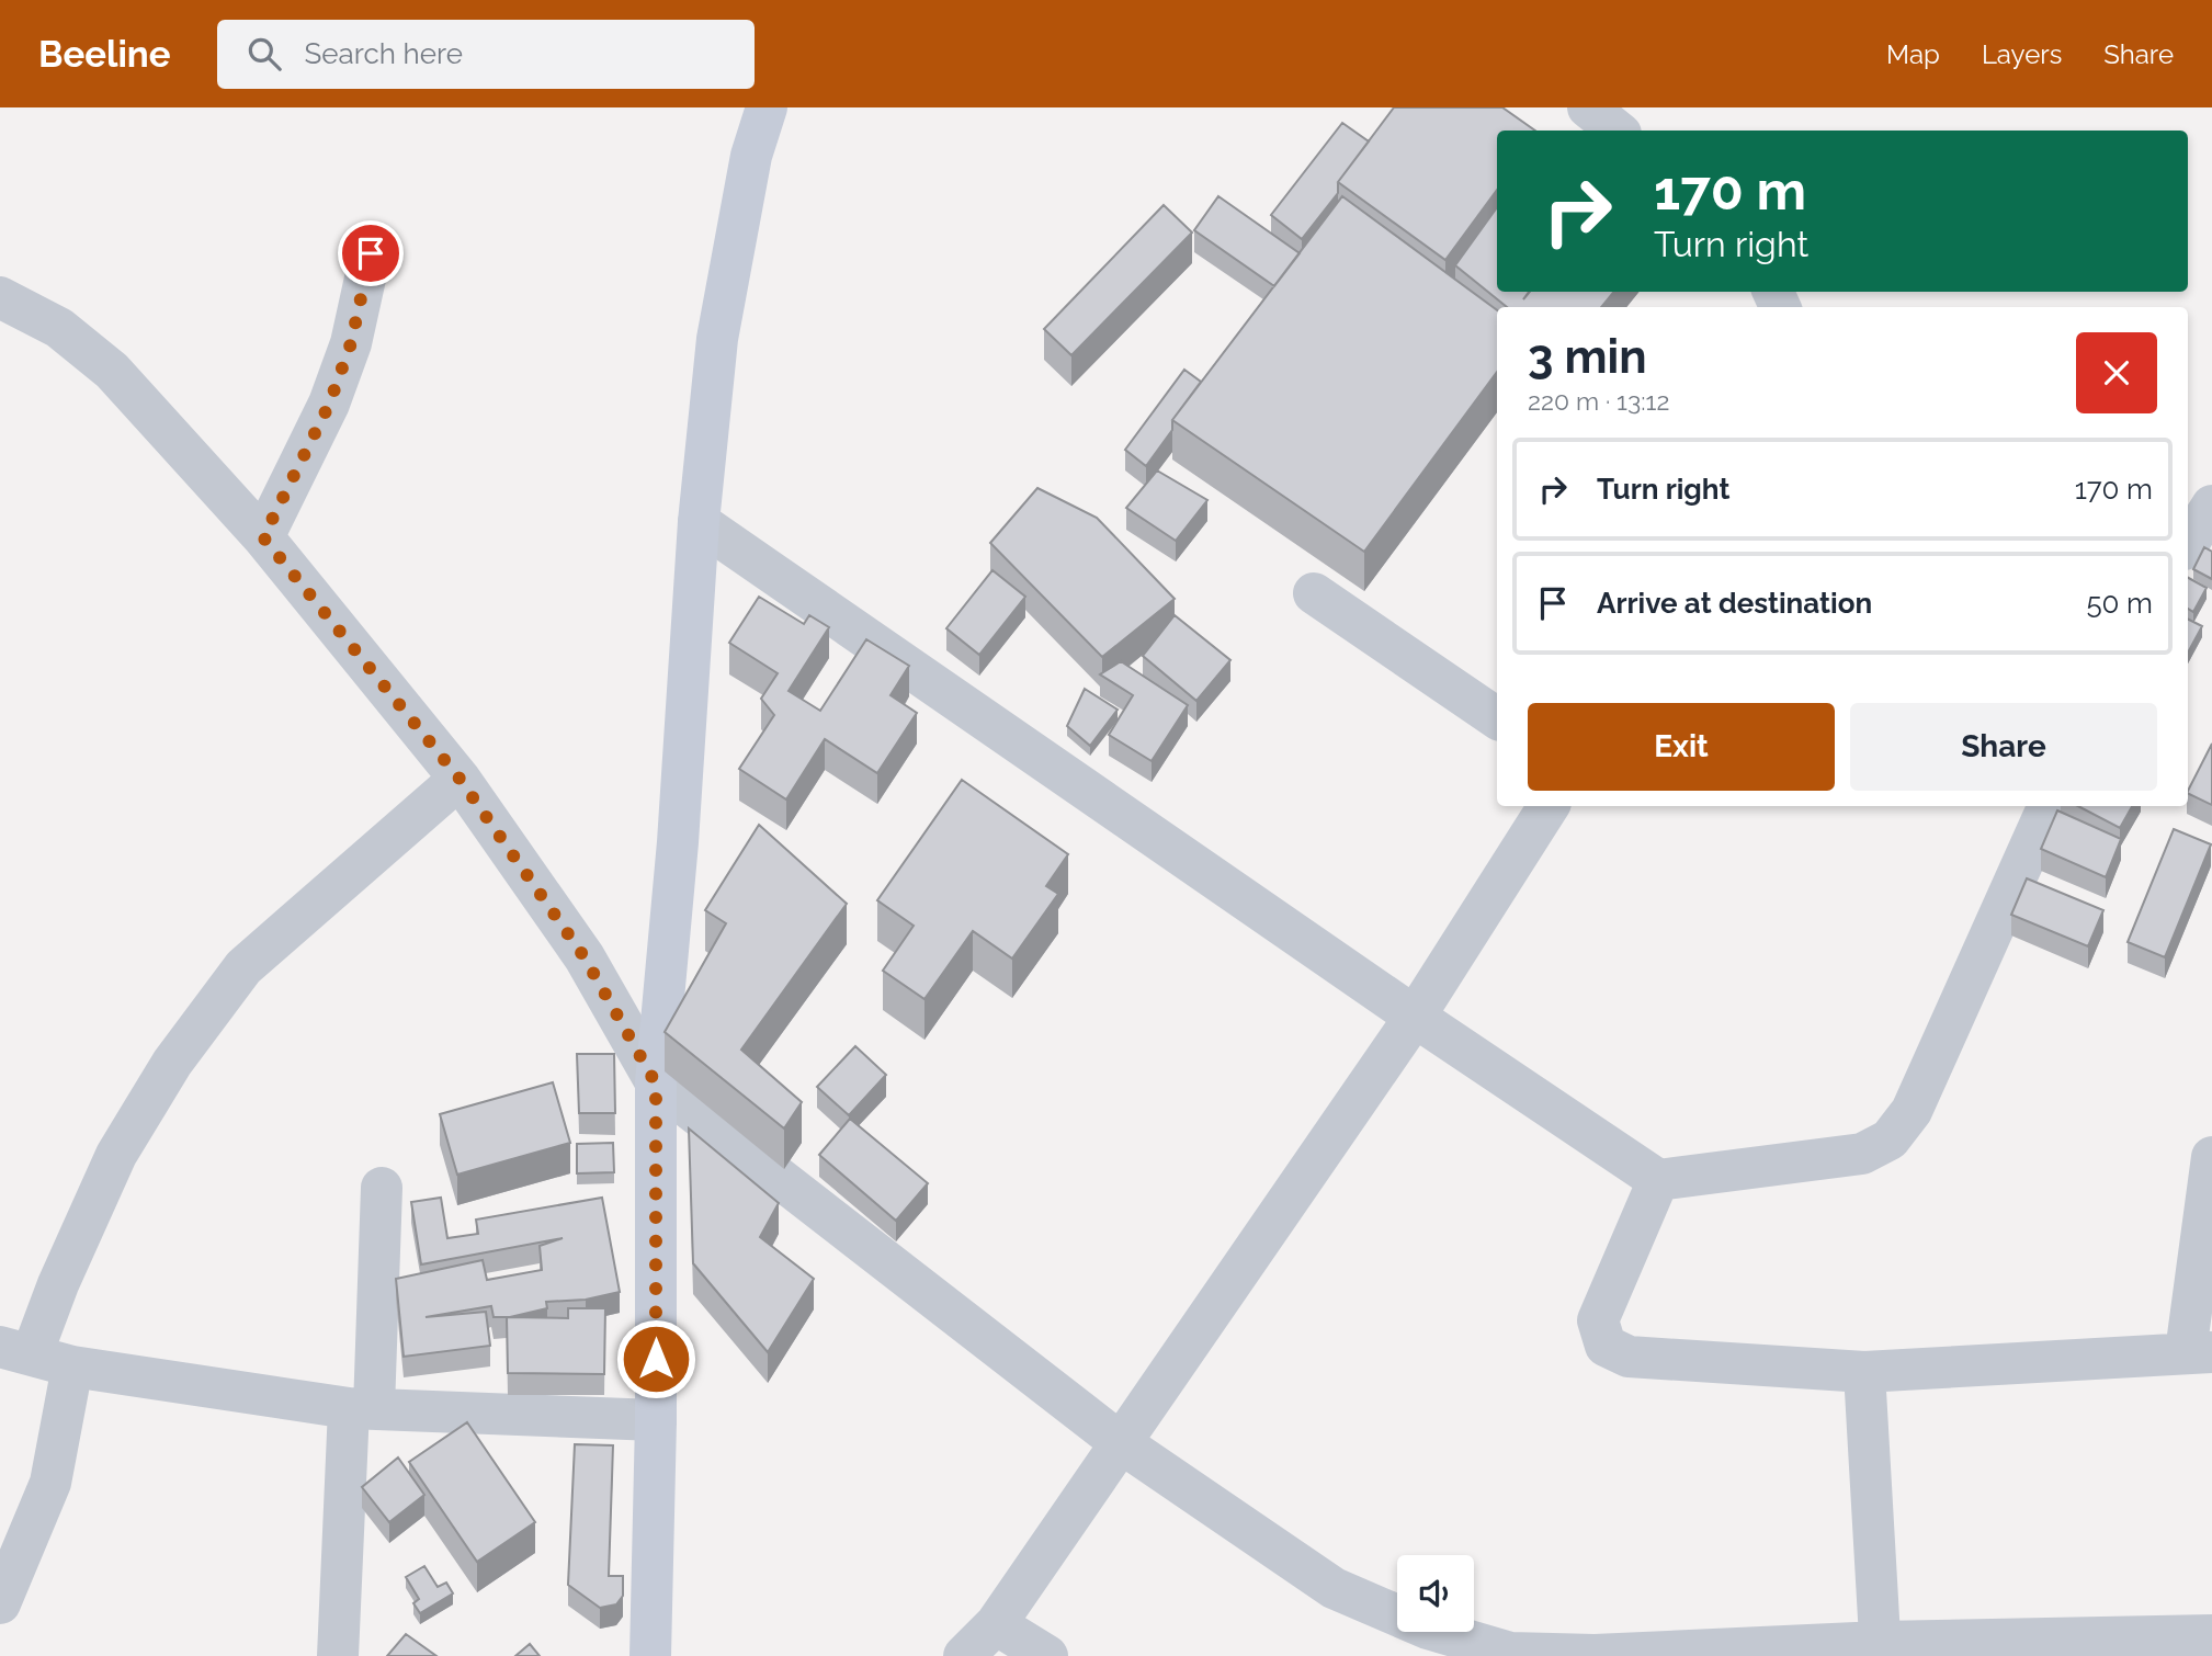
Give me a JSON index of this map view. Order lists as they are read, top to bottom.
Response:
{
  "page": {
    "header": "Beeline",
    "search": "Search here",
    "nav": ["Map", "Layers", "Share"],
    "turn": ["170 m", "Turn right"],
    "heading": ["3 min", "220 m · 13:12"],
    "list": [
      {
        "name": "Turn right",
        "value": "170 m"
      },
      {
        "name": "Arrive at destination",
        "value": "50 m"
      }
    ],
    "buttons": ["Exit", "Share"]
  }
}
